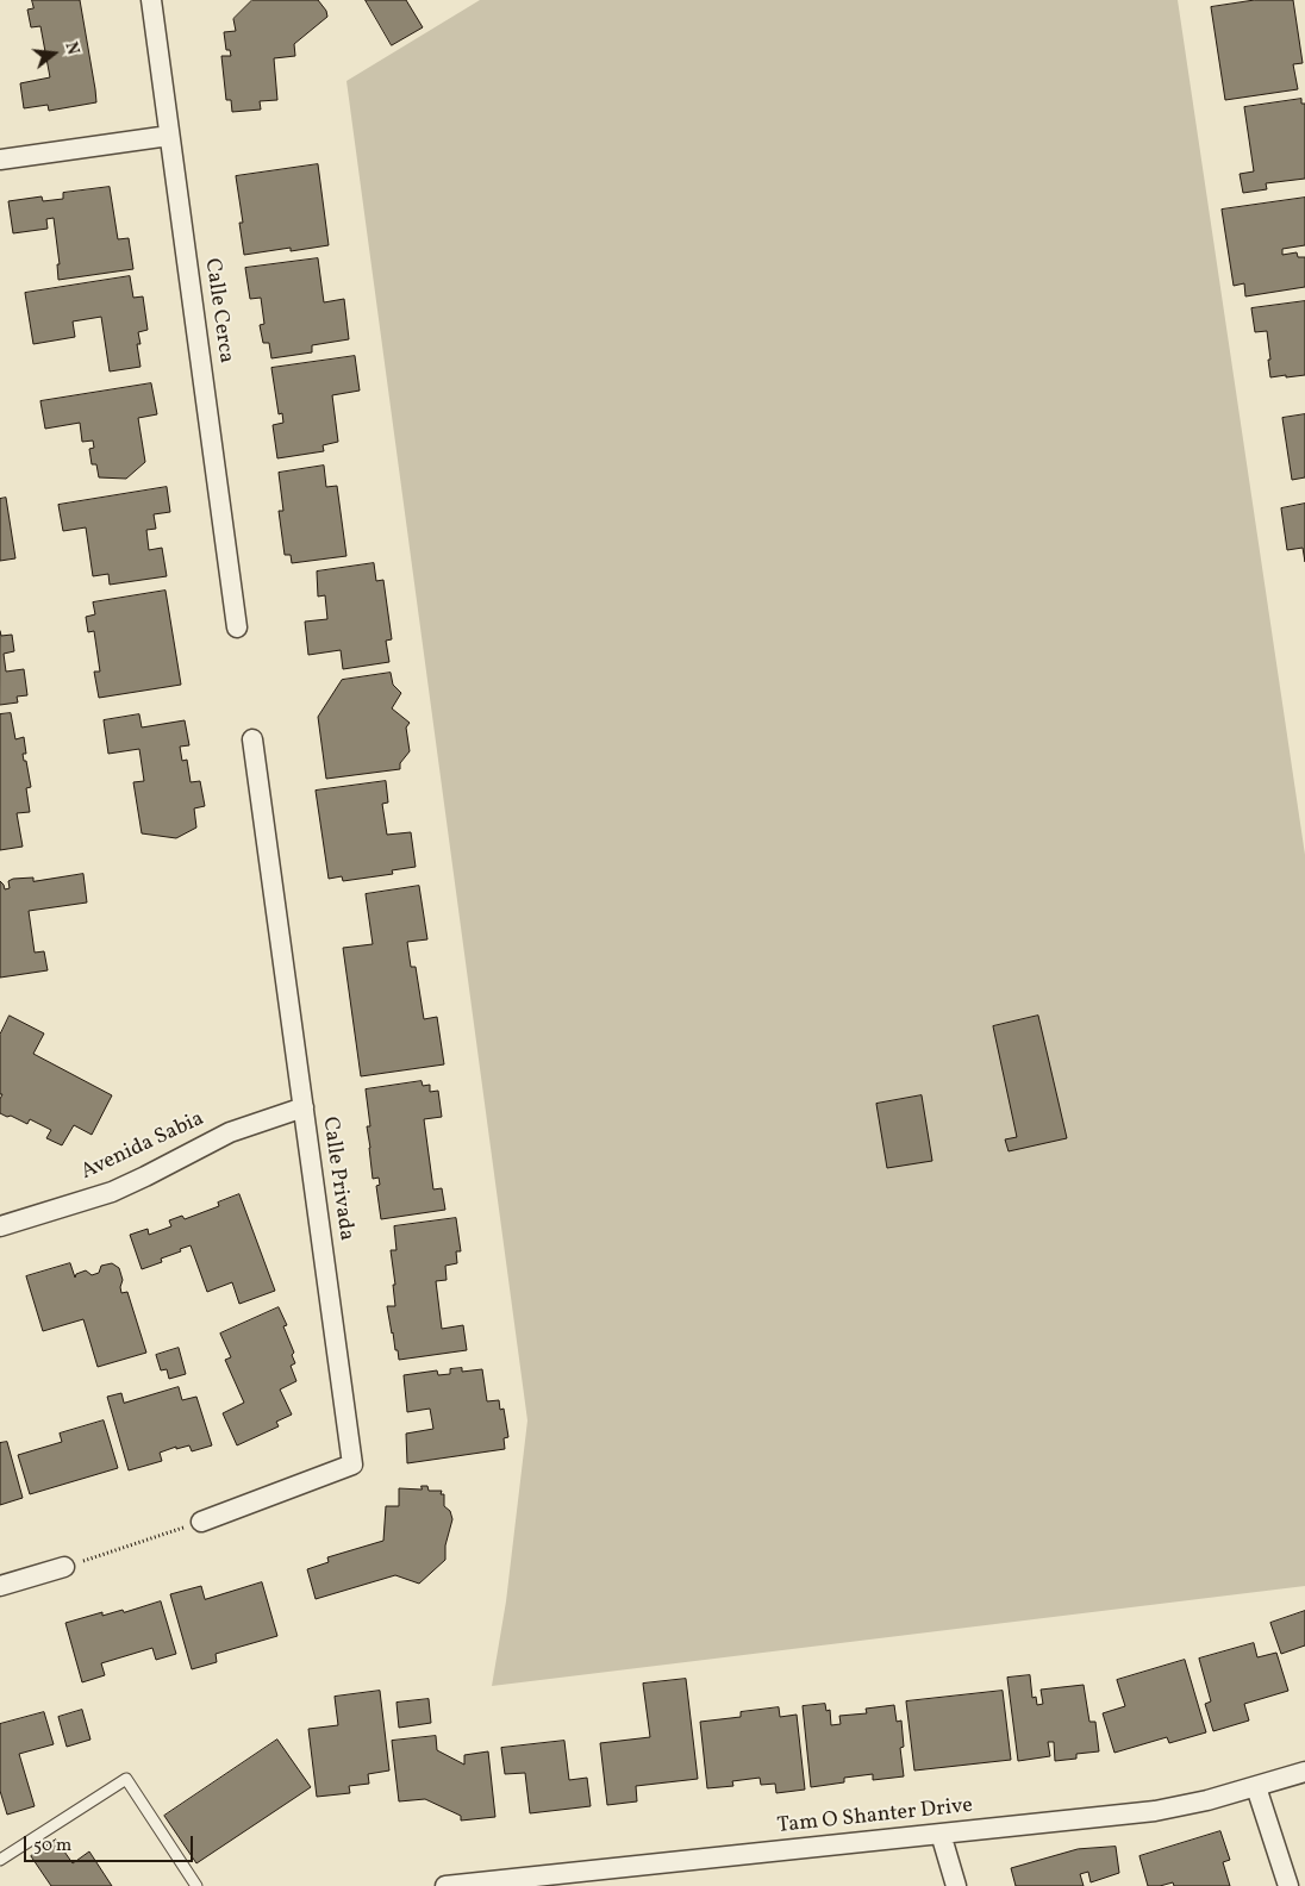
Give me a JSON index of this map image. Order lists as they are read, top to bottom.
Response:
{
  "streets": {
    "street": [
      "Calle Cerca",
      "Avenida Sabia",
      "Calle Privada",
      "Tam O Shanter Drive"
    ]
  },
  "crossings": [
    ["Avenida Sabia", "Calle Privada"]
  ],
  "scale_bar": "50 m",
  "north": "right"
}
